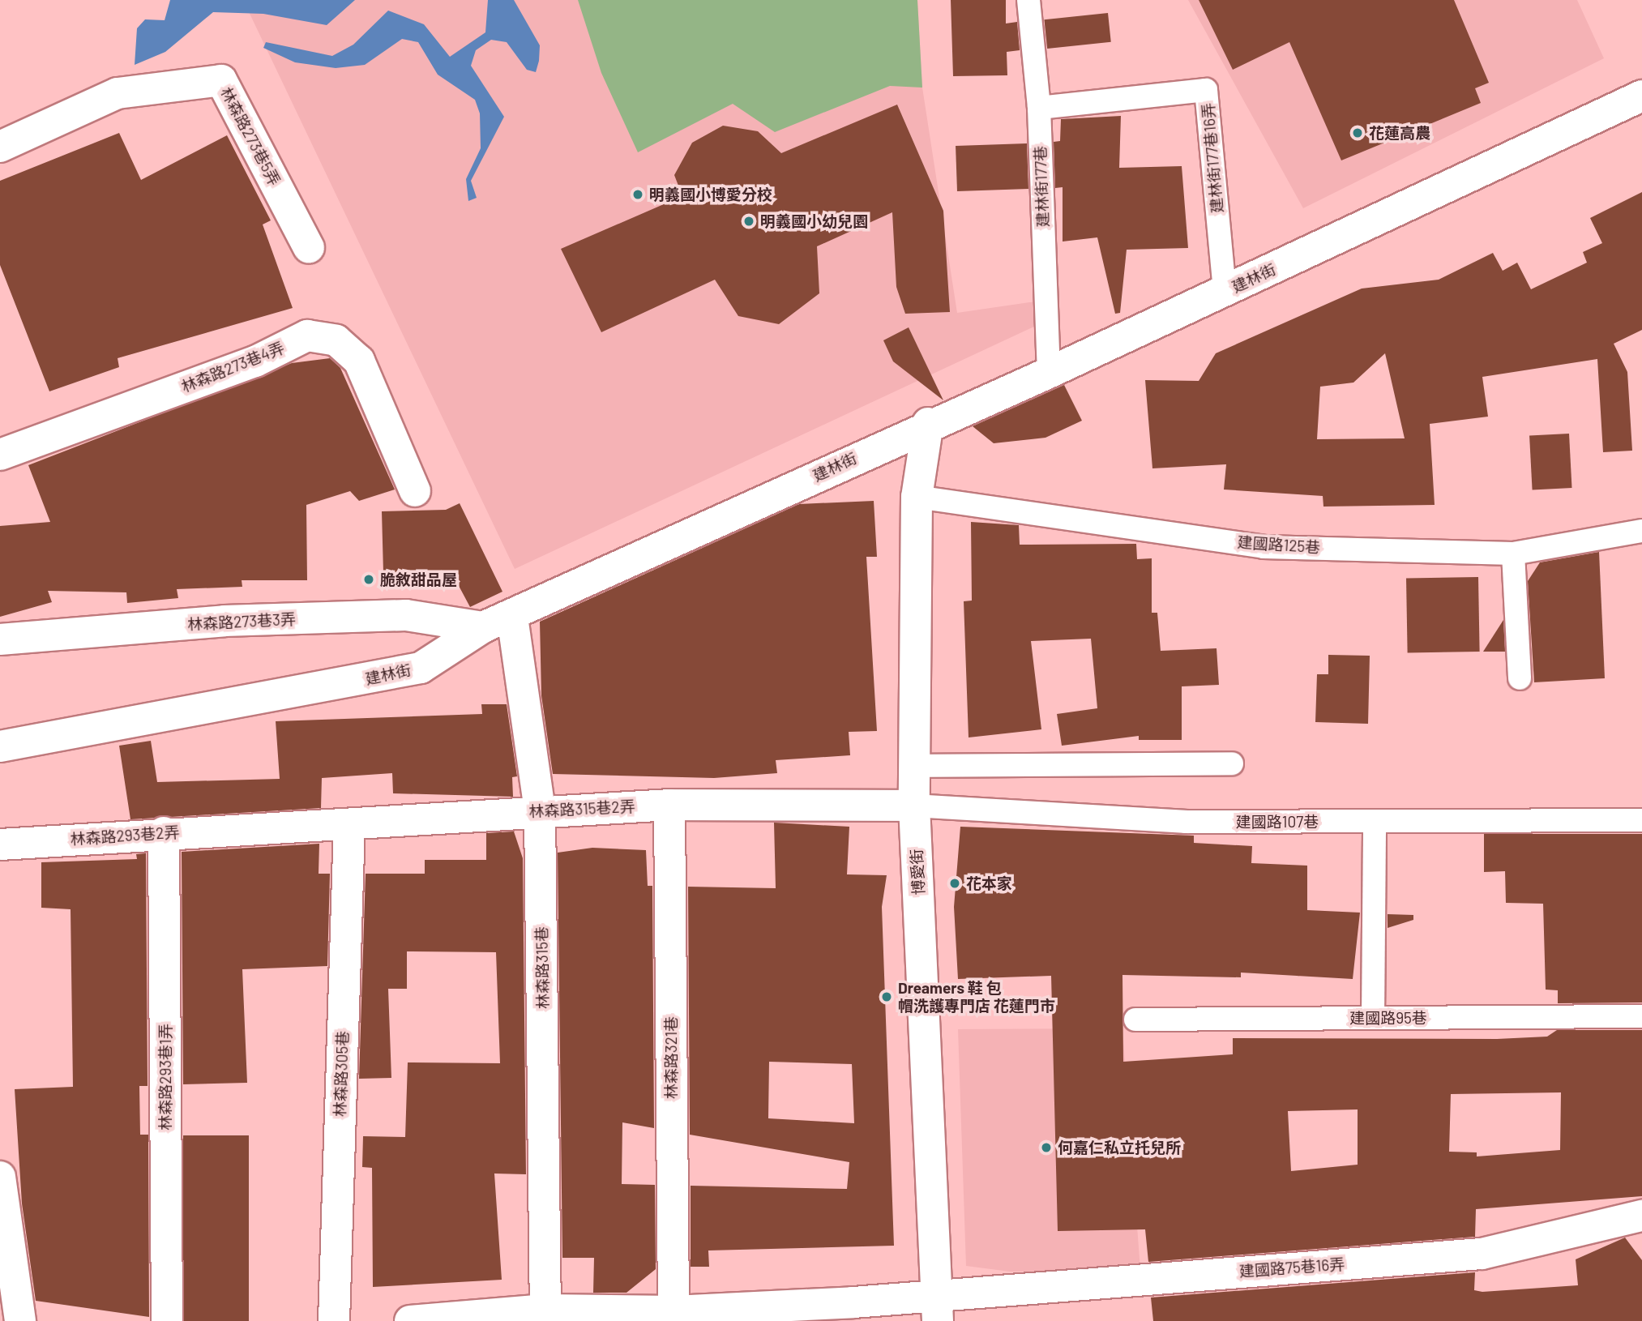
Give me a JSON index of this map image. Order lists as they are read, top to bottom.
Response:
{
  "streets": {
    "street": [
      "林森路273巷5弄",
      "建林街",
      "林森路273巷4弄",
      "林森路273巷3弄",
      "林森路315巷2弄",
      "林森路293巷2弄",
      "博愛街",
      "林森路315巷",
      "林森路321巷",
      "林森路305巷",
      "林森路293巷1弄",
      "建國路75巷16弄"
    ],
    "lane": [
      "建林街177巷16弄",
      "建林街177巷",
      "建國路125巷",
      "建國路107巷",
      "建國路95巷"
    ]
  },
  "crossings": [
    ["建林街177巷16弄", "建林街177巷"],
    ["建林街177巷16弄", "建林街"],
    ["建林街177巷", "建林街"],
    ["建林街", "林森路273巷3弄"],
    ["建林街", "博愛街"],
    ["建林街", "林森路315巷"],
    ["建國路125巷", "博愛街"],
    ["林森路315巷2弄", "建國路107巷"],
    ["林森路315巷2弄", "林森路293巷2弄"],
    ["林森路315巷2弄", "博愛街"],
    ["林森路315巷2弄", "林森路315巷"],
    ["林森路315巷2弄", "林森路321巷"],
    ["林森路315巷2弄", "林森路305巷"],
    ["建國路107巷", "博愛街"],
    ["林森路293巷2弄", "林森路293巷1弄"],
    ["博愛街", "建國路75巷16弄"]
  ],
  "places": [
    "花蓮高農",
    "明義國小博愛分校",
    "明義國小幼兒園",
    "脆敘甜品屋",
    "花本家",
    "Dreamers 鞋 包 帽洗護專門店 花蓮門市",
    "何嘉仁私立托兒所"
  ]
}
